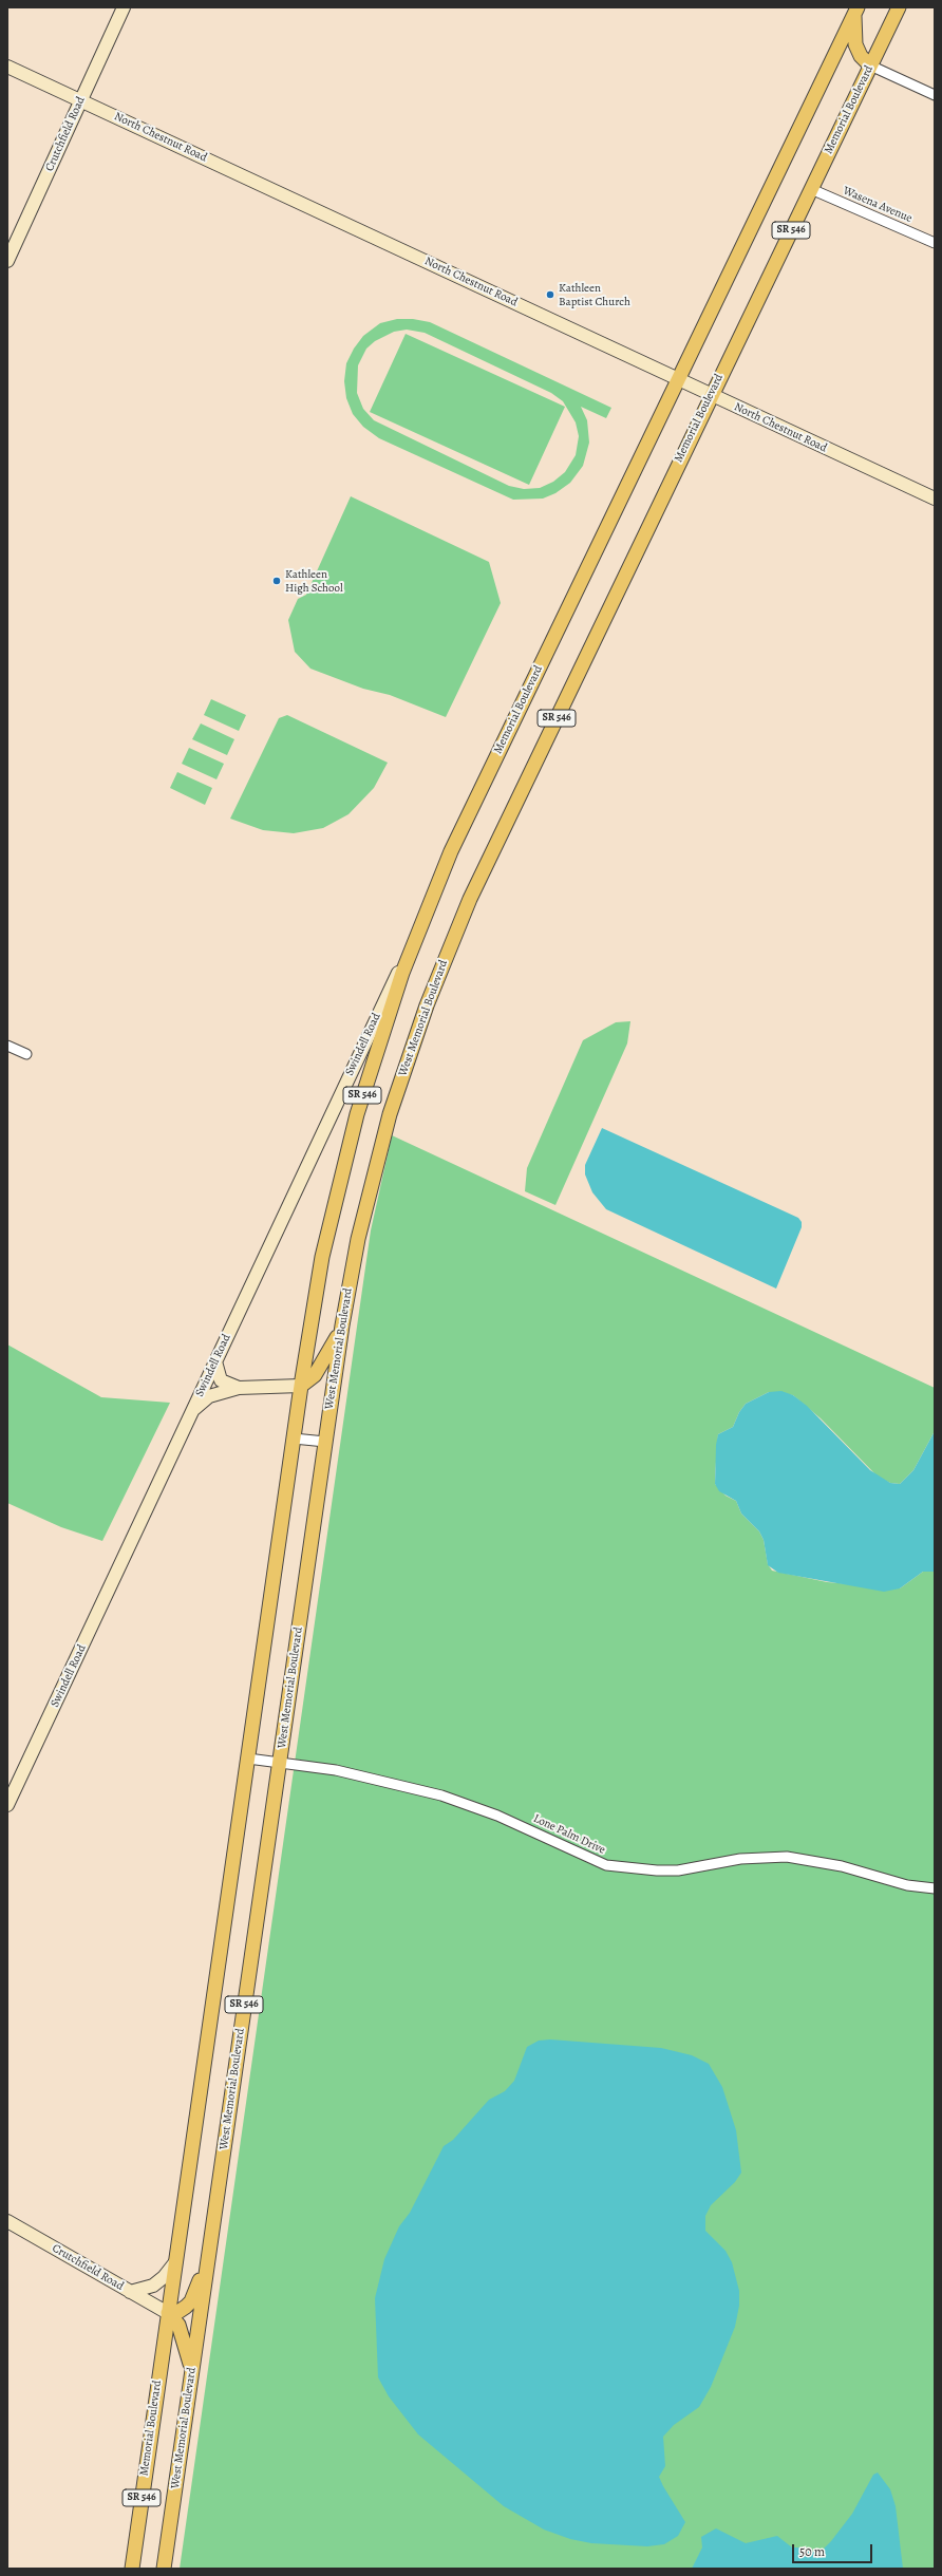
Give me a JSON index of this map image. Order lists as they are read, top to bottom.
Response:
{
  "streets": {
    "main road": ["Memorial Boulevard", "SR 546", "West Memorial Boulevard"],
    "street": [
      "Crutchfield Road",
      "North Chestnut Road",
      "Wasena Avenue",
      "Swindell Road",
      "Lone Palm Drive"
    ]
  },
  "crossings": [
    ["Memorial Boulevard", "Crutchfield Road"],
    ["Memorial Boulevard", "North Chestnut Road"],
    ["Memorial Boulevard", "Wasena Avenue"],
    ["Memorial Boulevard", "SR 546"],
    ["Memorial Boulevard", "West Memorial Boulevard"],
    ["Memorial Boulevard", "Swindell Road"],
    ["Crutchfield Road", "North Chestnut Road"],
    ["Crutchfield Road", "SR 546"],
    ["SR 546", "Swindell Road"],
    ["SR 546", "Lone Palm Drive"],
    ["West Memorial Boulevard", "Lone Palm Drive"]
  ],
  "places": ["Kathleen Baptist Church", "Kathleen High School"],
  "scale_bar": "50 m"
}
